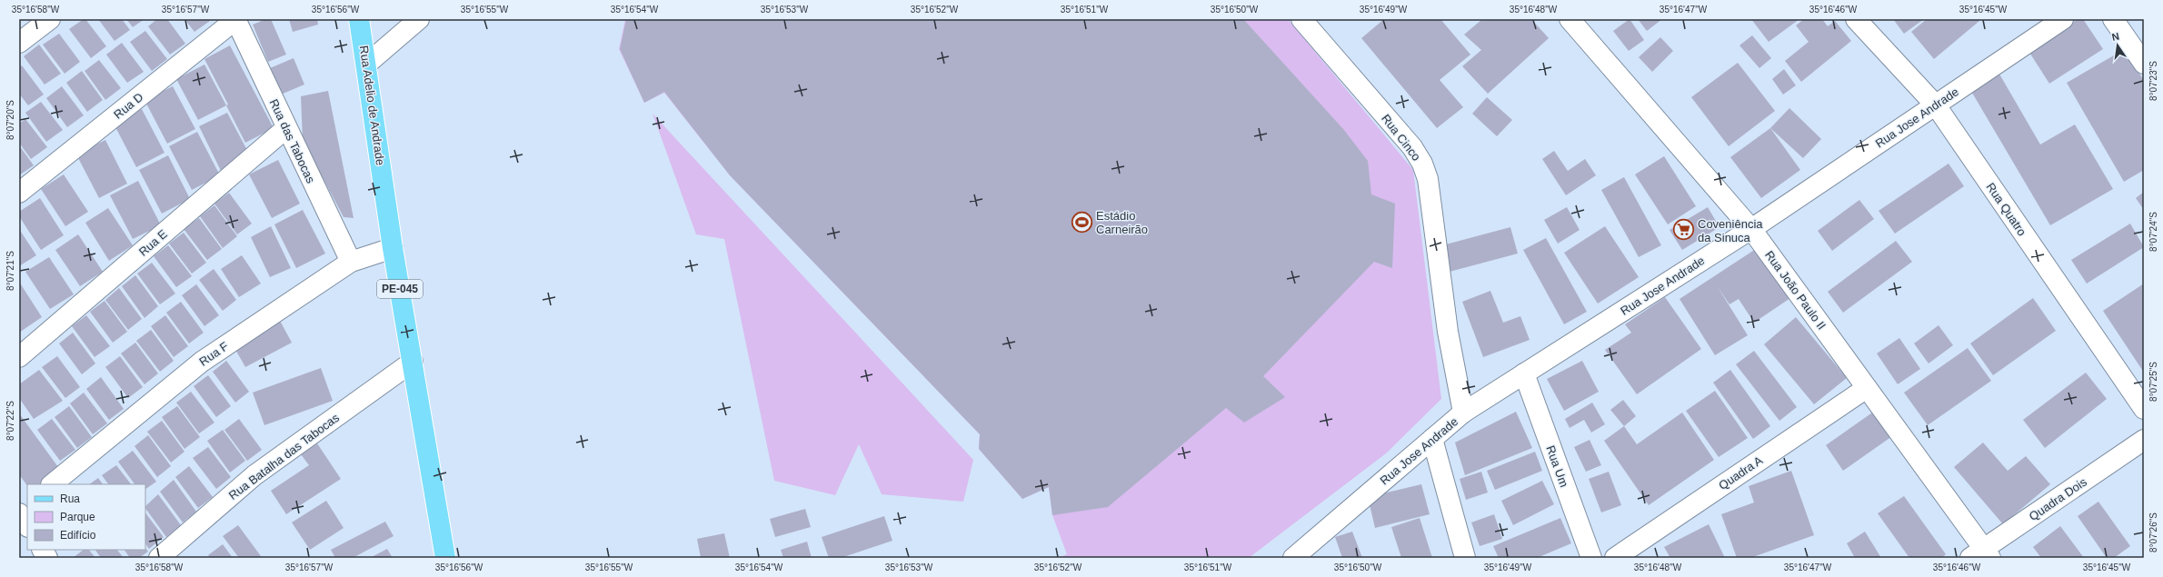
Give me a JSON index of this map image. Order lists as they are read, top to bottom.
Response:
{
  "streets": {
    "main road": ["Rua Adelio de Andrade", "PE-045"],
    "street": [
      "Rua D",
      "Rua Jose Andrade",
      "Rua Cinco",
      "Rua das Tabocas",
      "Rua Quatro",
      "Rua E",
      "Rua João Paulo II",
      "Rua F",
      "Rua Batalha das Tabocas",
      "Rua Um",
      "Quadra A",
      "Quadra Dois"
    ]
  },
  "crossings": [
    ["Rua D", "Rua das Tabocas"],
    ["Rua Adelio de Andrade", "Rua F"],
    ["Rua Adelio de Andrade", "Rua Batalha das Tabocas"],
    ["Rua Jose Andrade", "Rua Cinco"],
    ["Rua Jose Andrade", "Rua Quatro"],
    ["Rua Jose Andrade", "Rua João Paulo II"],
    ["Rua Jose Andrade", "Rua Um"],
    ["Rua das Tabocas", "Rua E"],
    ["Rua das Tabocas", "Rua F"],
    ["Rua João Paulo II", "Quadra A"],
    ["Rua João Paulo II", "Quadra Dois"]
  ],
  "places": {
    "sports": ["Estádio Carneirão"],
    "supermarket": ["Coveniência da Sinuca"]
  },
  "legend": ["Rua", "Parque", "Edifício"],
  "north": "top",
  "coordinates": [
    "35°16'58\"W",
    "35°16'57\"W",
    "35°16'56\"W",
    "35°16'55\"W",
    "35°16'54\"W",
    "35°16'53\"W",
    "35°16'52\"W",
    "35°16'51\"W",
    "35°16'50\"W",
    "35°16'49\"W",
    "35°16'48\"W",
    "35°16'47\"W",
    "35°16'46\"W",
    "35°16'45\"W",
    "8°07'23\"S",
    "8°07'20\"S",
    "8°07'24\"S",
    "8°07'21\"S",
    "8°07'25\"S",
    "8°07'22\"S",
    "8°07'26\"S"
  ]
}
